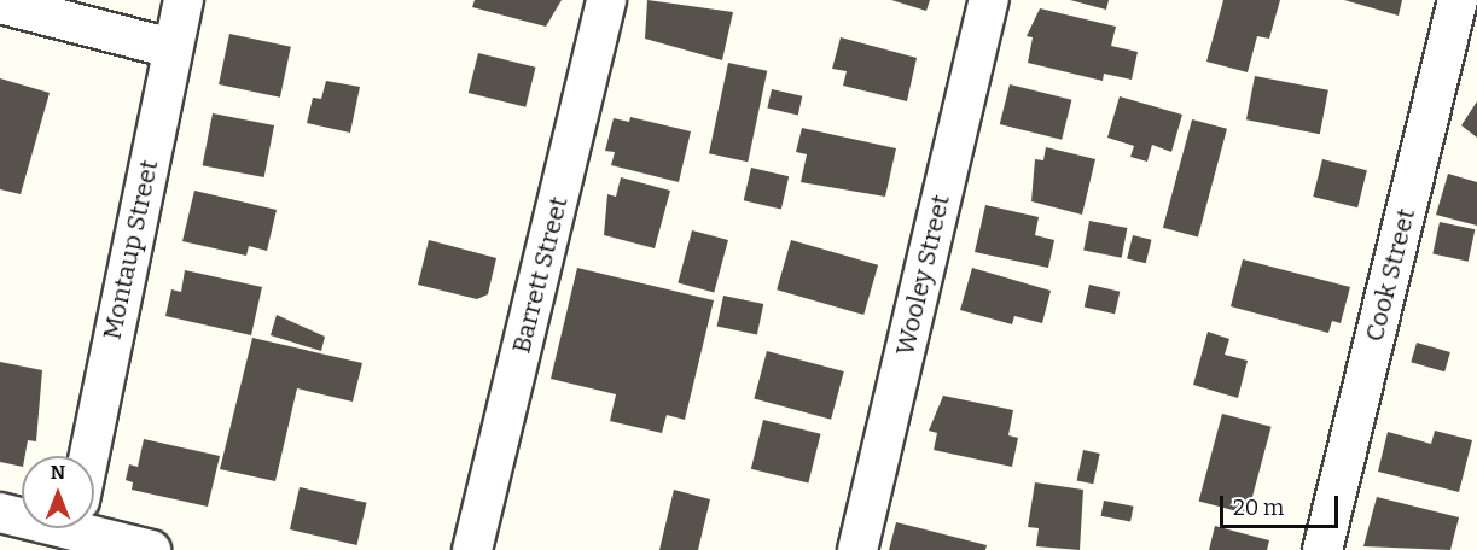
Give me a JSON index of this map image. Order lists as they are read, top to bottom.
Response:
{
  "streets": {
    "street": [
      "Montaup Street",
      "Barrett Street",
      "Wooley Street",
      "Cook Street"
    ]
  },
  "scale_bar": "20 m",
  "north": "top"
}
